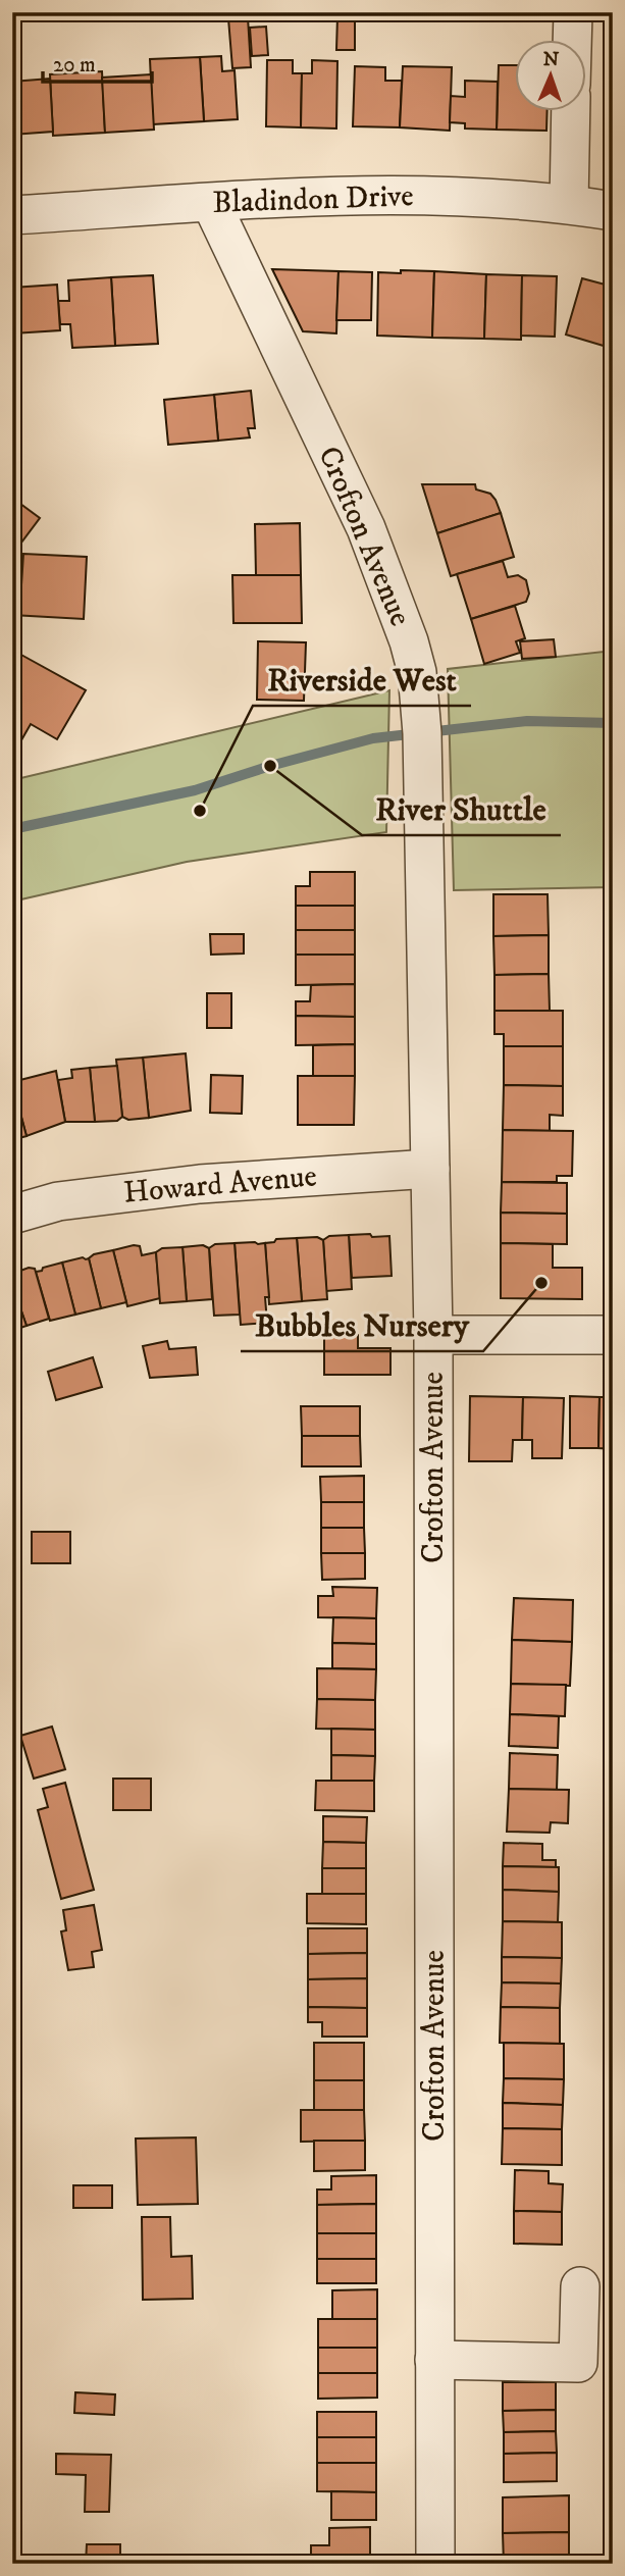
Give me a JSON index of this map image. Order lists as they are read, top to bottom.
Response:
{
  "streets": {
    "street": ["Bladindon Drive", "Crofton Avenue", "Howard Avenue"]
  },
  "crossings": [
    ["Bladindon Drive", "Crofton Avenue"],
    ["Crofton Avenue", "Howard Avenue"]
  ],
  "places": ["River Shuttle", "Riverside West", "Bubbles Nursery"],
  "scale_bar": "20 m",
  "north": "top"
}
